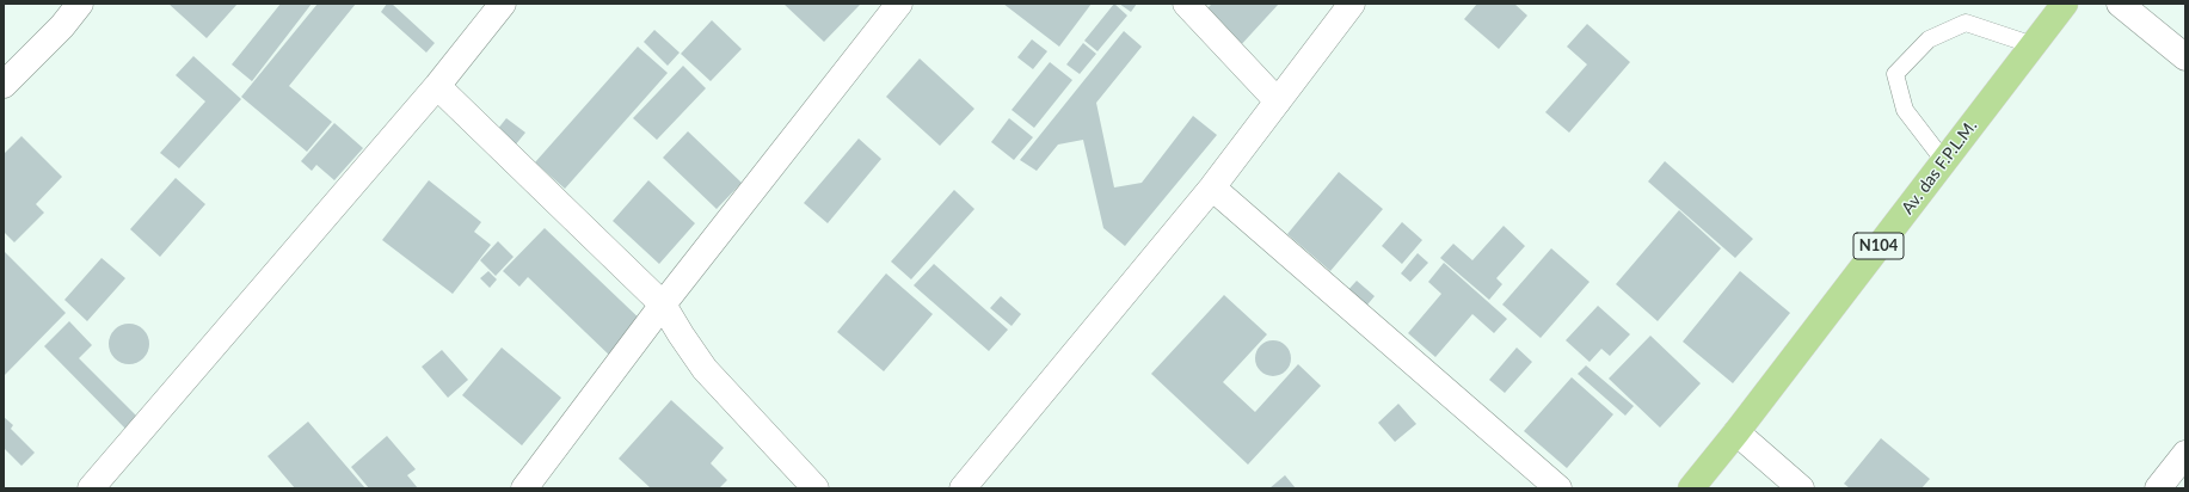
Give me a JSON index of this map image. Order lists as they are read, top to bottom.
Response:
{
  "streets": {
    "main road": ["Av. das F.P.L.M.", "N104"]
  }
}
